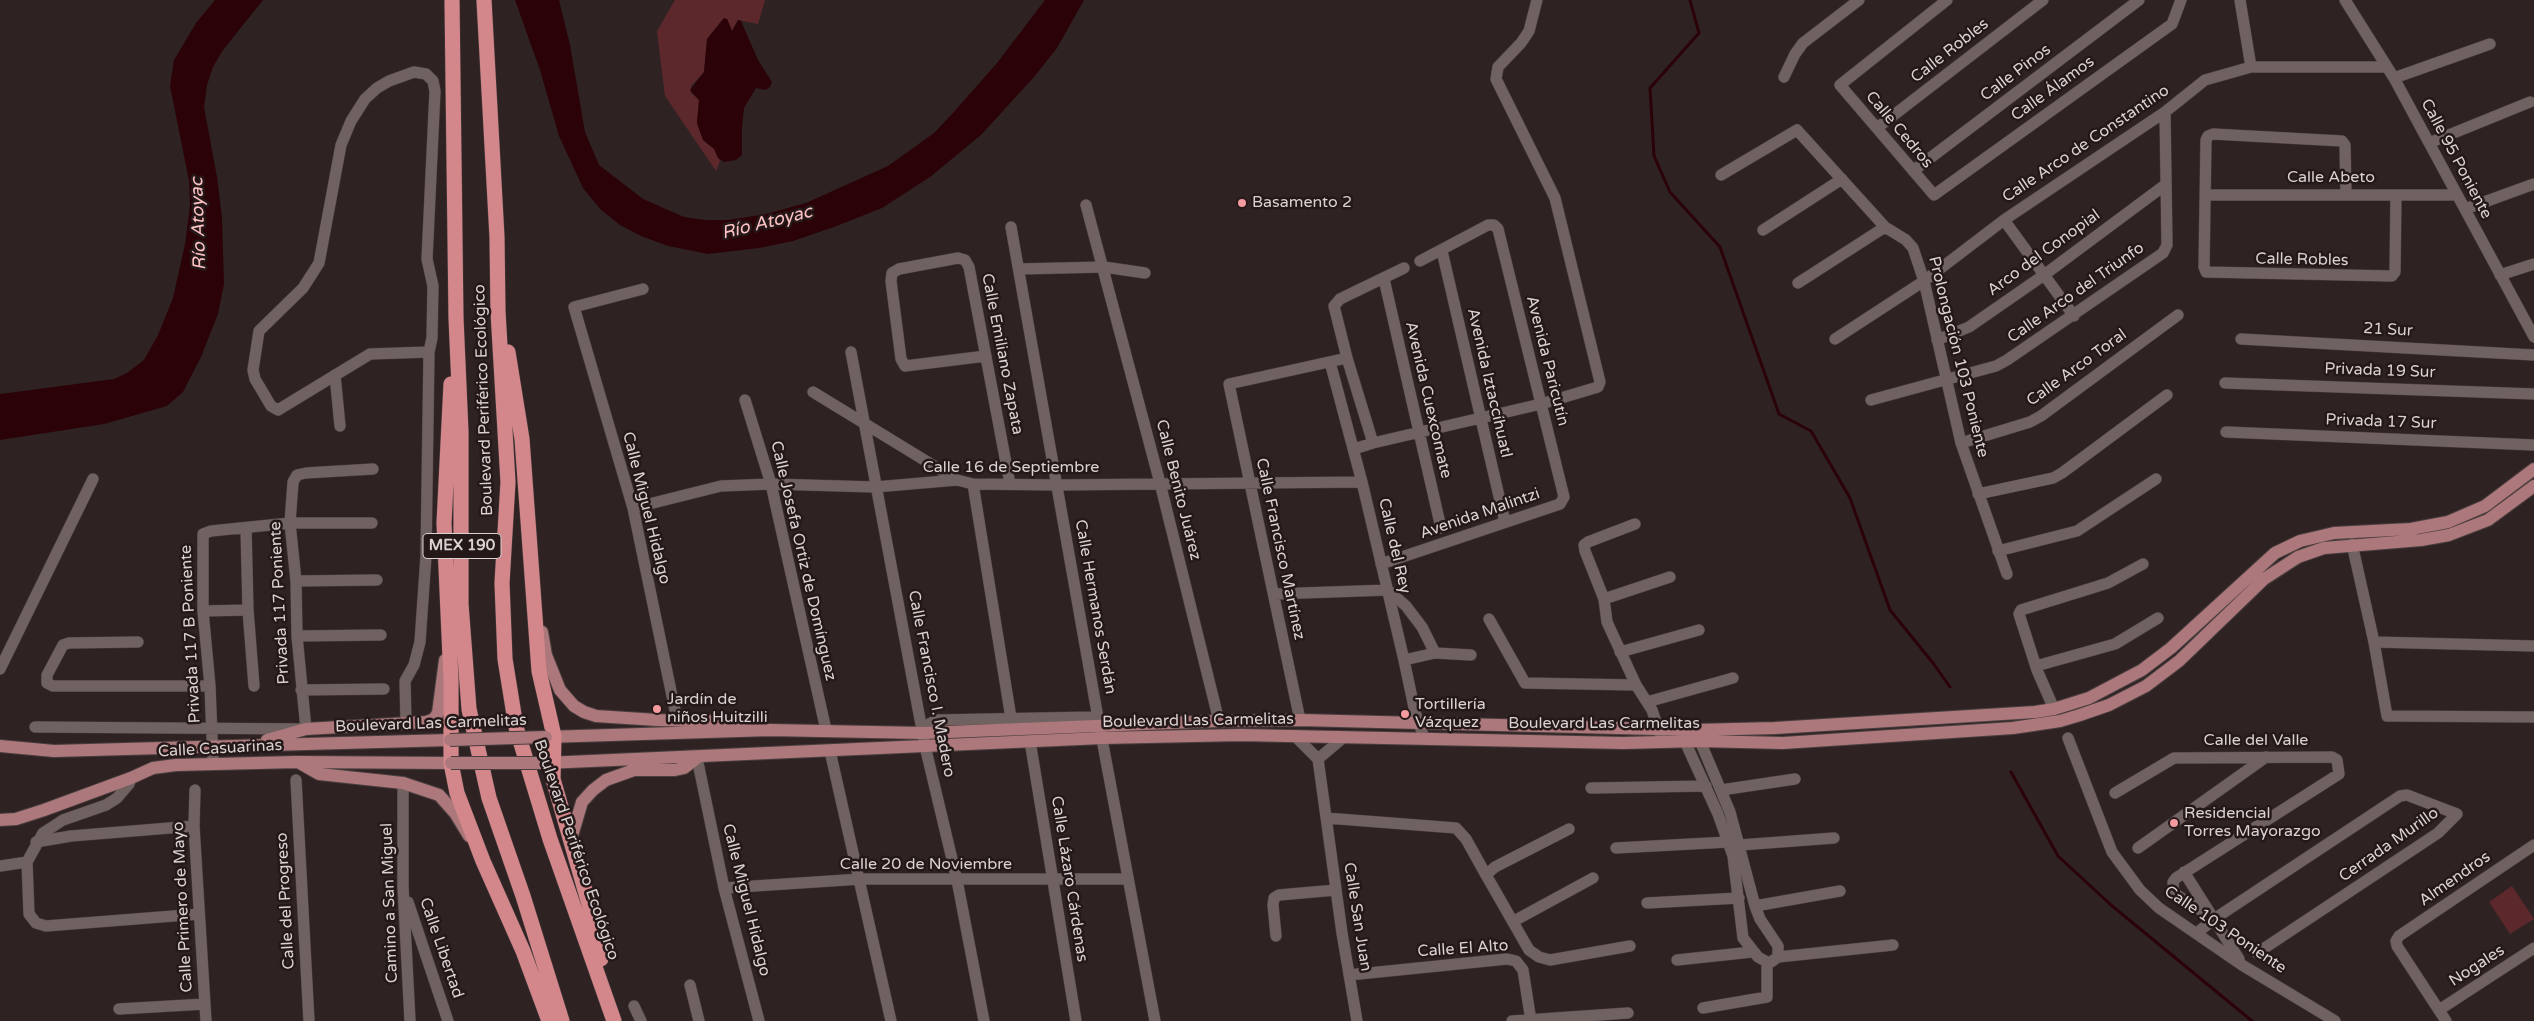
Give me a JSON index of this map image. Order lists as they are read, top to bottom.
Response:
{
  "streets": {
    "highway": ["Boulevard Periférico Ecológico", "MEX 190"],
    "main road": ["Boulevard Las Carmelitas", "Calle Casuarinas"],
    "street": [
      "Calle Robles",
      "Calle Pinos",
      "Calle Álamos",
      "Calle Cedros",
      "Calle Arco de Constantino",
      "Calle 95 Poniente",
      "Calle Abeto",
      "Arco del Conopial",
      "Calle Arco del Triunfo",
      "21 Sur",
      "Calle Emiliano Zapata",
      "Prolongación 103 Poniente",
      "Avenida Paricutín",
      "Calle Arco Toral",
      "Privada 19 Sur",
      "Avenida Iztaccíhuatl",
      "Avenida Cuexcomate",
      "Privada 17 Sur",
      "Calle 16 de Septiembre",
      "Calle Benito Juárez",
      "Calle Miguel Hidalgo",
      "Avenida Malintzi",
      "Calle del Rey",
      "Calle Francisco Martínez",
      "Calle Josefa Ortiz de Domínguez",
      "Privada 117 Poniente",
      "Calle Hermanos Serdán",
      "Privada 117 B Poniente",
      "Calle Francisco I. Madero",
      "Calle del Valle",
      "Cerrada Murillo",
      "Calle 20 de Noviembre",
      "Calle Lázaro Cárdenas",
      "Almendros",
      "Calle del Progreso",
      "Camino a San Miguel",
      "Calle Primero de Mayo",
      "Calle San Juan",
      "Calle 103 Poniente",
      "Calle Libertad",
      "Calle El Alto",
      "Nogales"
    ]
  },
  "crossings": [
    ["Calle Robles", "Calle Cedros"],
    ["Calle Robles", "Calle Abeto"],
    ["Calle Pinos", "Calle Cedros"],
    ["Calle Álamos", "Calle Cedros"],
    ["Calle Arco de Constantino", "Calle 95 Poniente"],
    ["Calle Arco de Constantino", "Calle Arco del Triunfo"],
    ["Calle Arco de Constantino", "Prolongación 103 Poniente"],
    ["Calle 95 Poniente", "Calle Abeto"],
    ["Arco del Conopial", "Calle Arco del Triunfo"],
    ["Arco del Conopial", "Prolongación 103 Poniente"],
    ["Calle Arco del Triunfo", "Prolongación 103 Poniente"],
    ["Calle Emiliano Zapata", "Calle 16 de Septiembre"],
    ["Prolongación 103 Poniente", "Calle Arco Toral"],
    ["Avenida Paricutín", "Avenida Iztaccíhuatl"],
    ["Avenida Paricutín", "Avenida Malintzi"],
    ["Avenida Iztaccíhuatl", "Avenida Malintzi"],
    ["Calle 16 de Septiembre", "Calle Benito Juárez"],
    ["Calle 16 de Septiembre", "Calle Miguel Hidalgo"],
    ["Calle 16 de Septiembre", "Calle del Rey"],
    ["Calle 16 de Septiembre", "Calle Francisco Martínez"],
    ["Calle 16 de Septiembre", "Calle Josefa Ortiz de Domínguez"],
    ["Calle 16 de Septiembre", "Calle Hermanos Serdán"],
    ["Calle 16 de Septiembre", "Calle Francisco I. Madero"],
    ["Calle Benito Juárez", "Boulevard Las Carmelitas"],
    ["Calle Miguel Hidalgo", "Boulevard Las Carmelitas"],
    ["Calle Miguel Hidalgo", "Calle 20 de Noviembre"],
    ["Avenida Malintzi", "Calle del Rey"],
    ["Calle del Rey", "Calle Francisco Martínez"],
    ["Calle del Rey", "Boulevard Las Carmelitas"],
    ["Calle Francisco Martínez", "Boulevard Las Carmelitas"],
    ["Calle Josefa Ortiz de Domínguez", "Boulevard Las Carmelitas"],
    ["Calle Hermanos Serdán", "Boulevard Las Carmelitas"],
    ["Calle Hermanos Serdán", "Calle 20 de Noviembre"],
    ["Privada 117 B Poniente", "Boulevard Las Carmelitas"],
    ["Privada 117 B Poniente", "Calle Casuarinas"],
    ["Calle Francisco I. Madero", "Boulevard Las Carmelitas"],
    ["Calle Francisco I. Madero", "Calle 20 de Noviembre"],
    ["Boulevard Las Carmelitas", "Calle Casuarinas"],
    ["Boulevard Las Carmelitas", "Calle Lázaro Cárdenas"],
    ["Cerrada Murillo", "Calle 103 Poniente"],
    ["Calle 20 de Noviembre", "Calle Lázaro Cárdenas"],
    ["Almendros", "Nogales"],
    ["Camino a San Miguel", "Calle Libertad"],
    ["Calle San Juan", "Calle El Alto"]
  ],
  "water": ["Río Atoyac"],
  "places": [
    "Basamento 2",
    "Jardín de niños Huitzilli",
    "Tortillería Vázquez",
    "Residencial Torres Mayorazgo"
  ]
}
